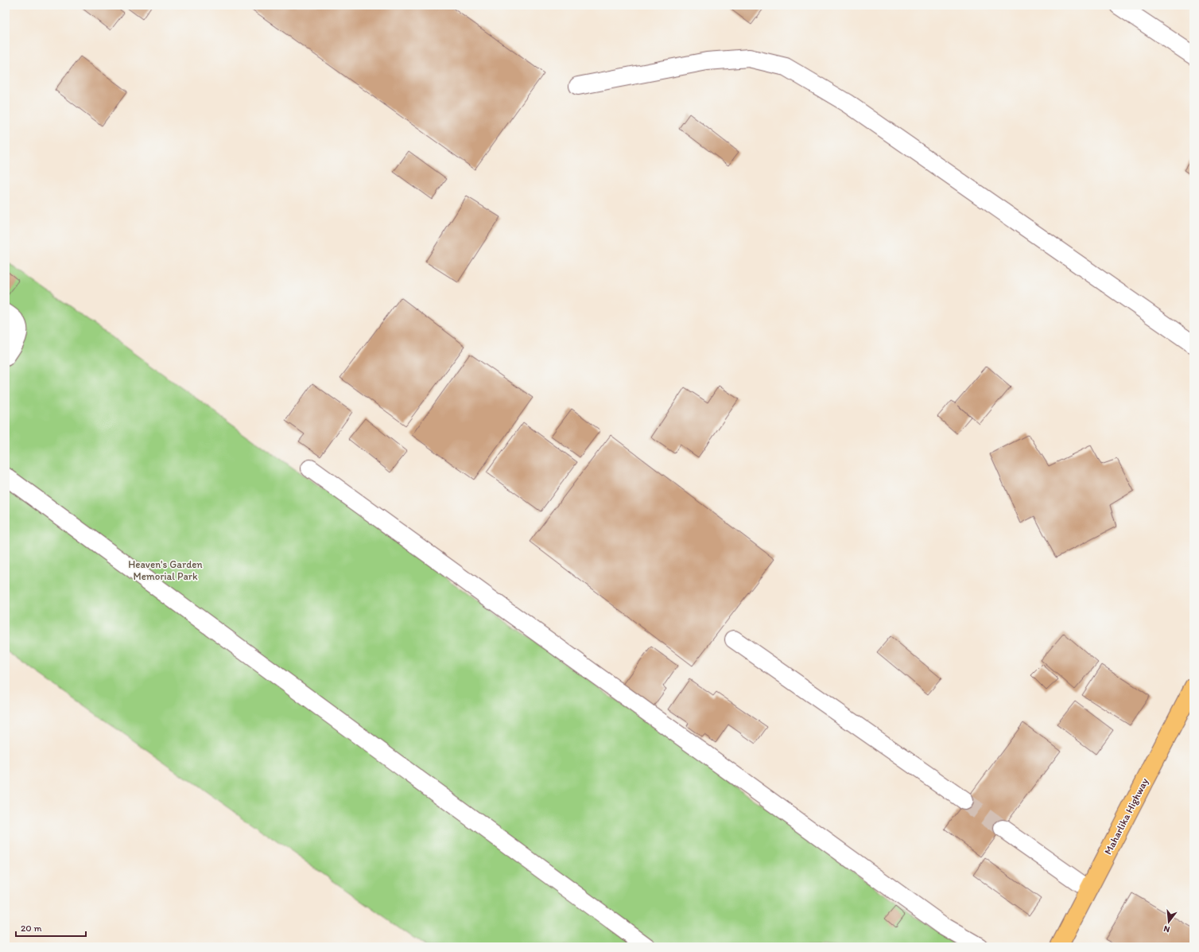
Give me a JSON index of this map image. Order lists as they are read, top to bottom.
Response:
{
  "streets": {
    "main road": ["Maharlika Highway"]
  },
  "parks": ["Heaven's Garden Memorial Park"],
  "scale_bar": "20 m",
  "north": "bottom"
}
